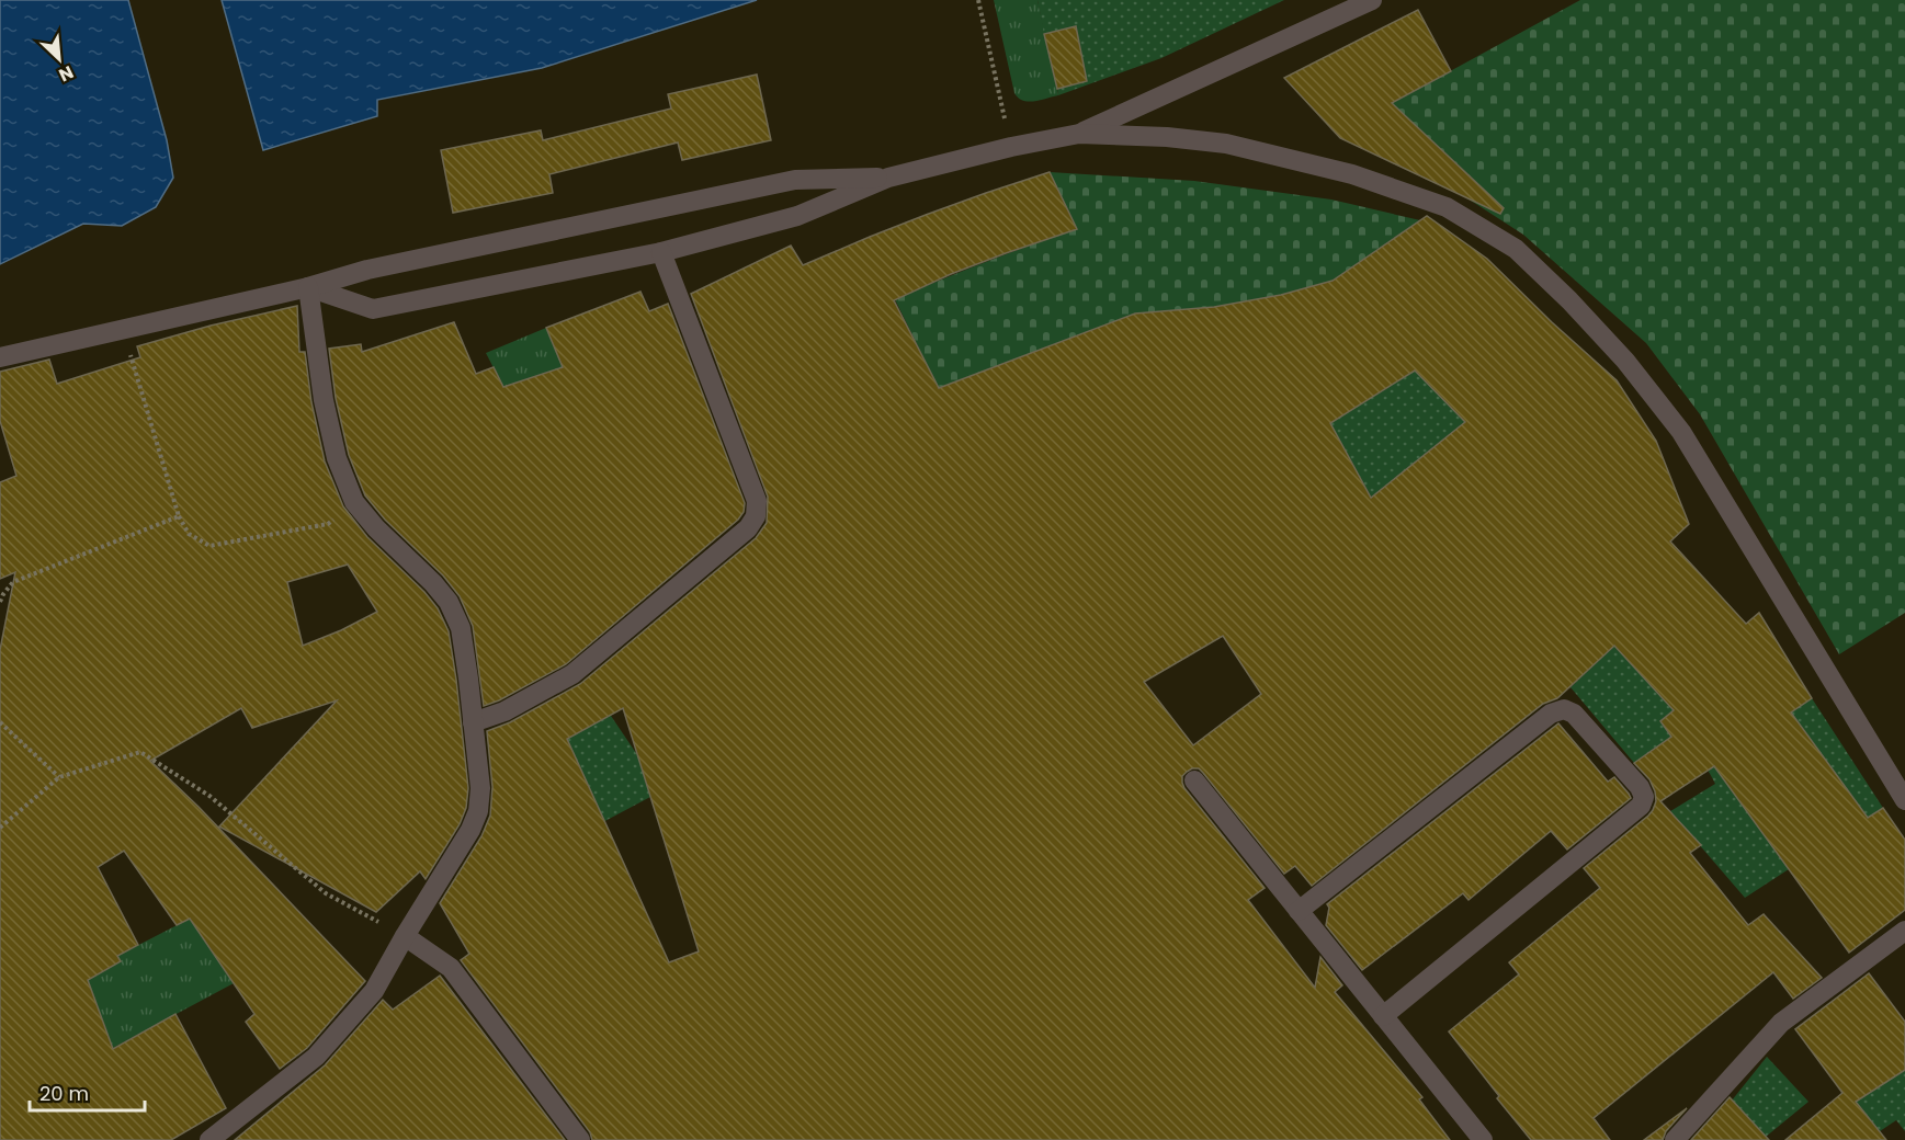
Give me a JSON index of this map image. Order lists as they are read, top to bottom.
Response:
{
  "scale_bar": "20 m",
  "north": "bottom right"
}
